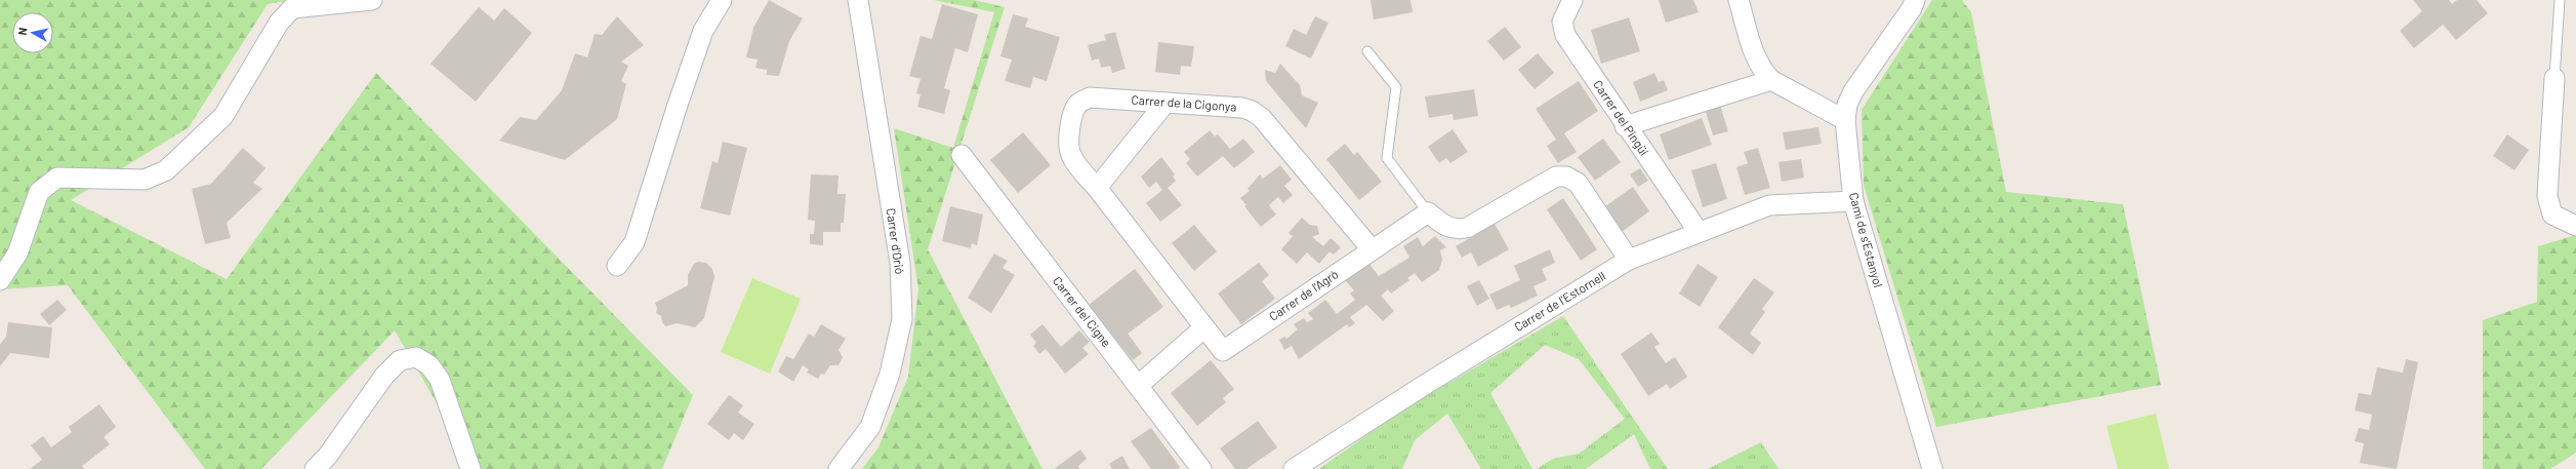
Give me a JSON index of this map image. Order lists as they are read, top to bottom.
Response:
{
  "streets": {
    "street": [
      "Carrer de la Cigonya",
      "Carrer del Pingüí",
      "Camí de s'Estanyol",
      "Carrer d'Orió",
      "Carrer de l'Agrò",
      "Carrer de l'Estornell",
      "Carrer del Cigne"
    ]
  },
  "crossings": [
    ["Carrer de la Cigonya", "Carrer de l'Agrò"],
    ["Carrer del Pingüí", "Carrer de l'Estornell"],
    ["Camí de s'Estanyol", "Carrer de l'Estornell"]
  ],
  "north": "left"
}
